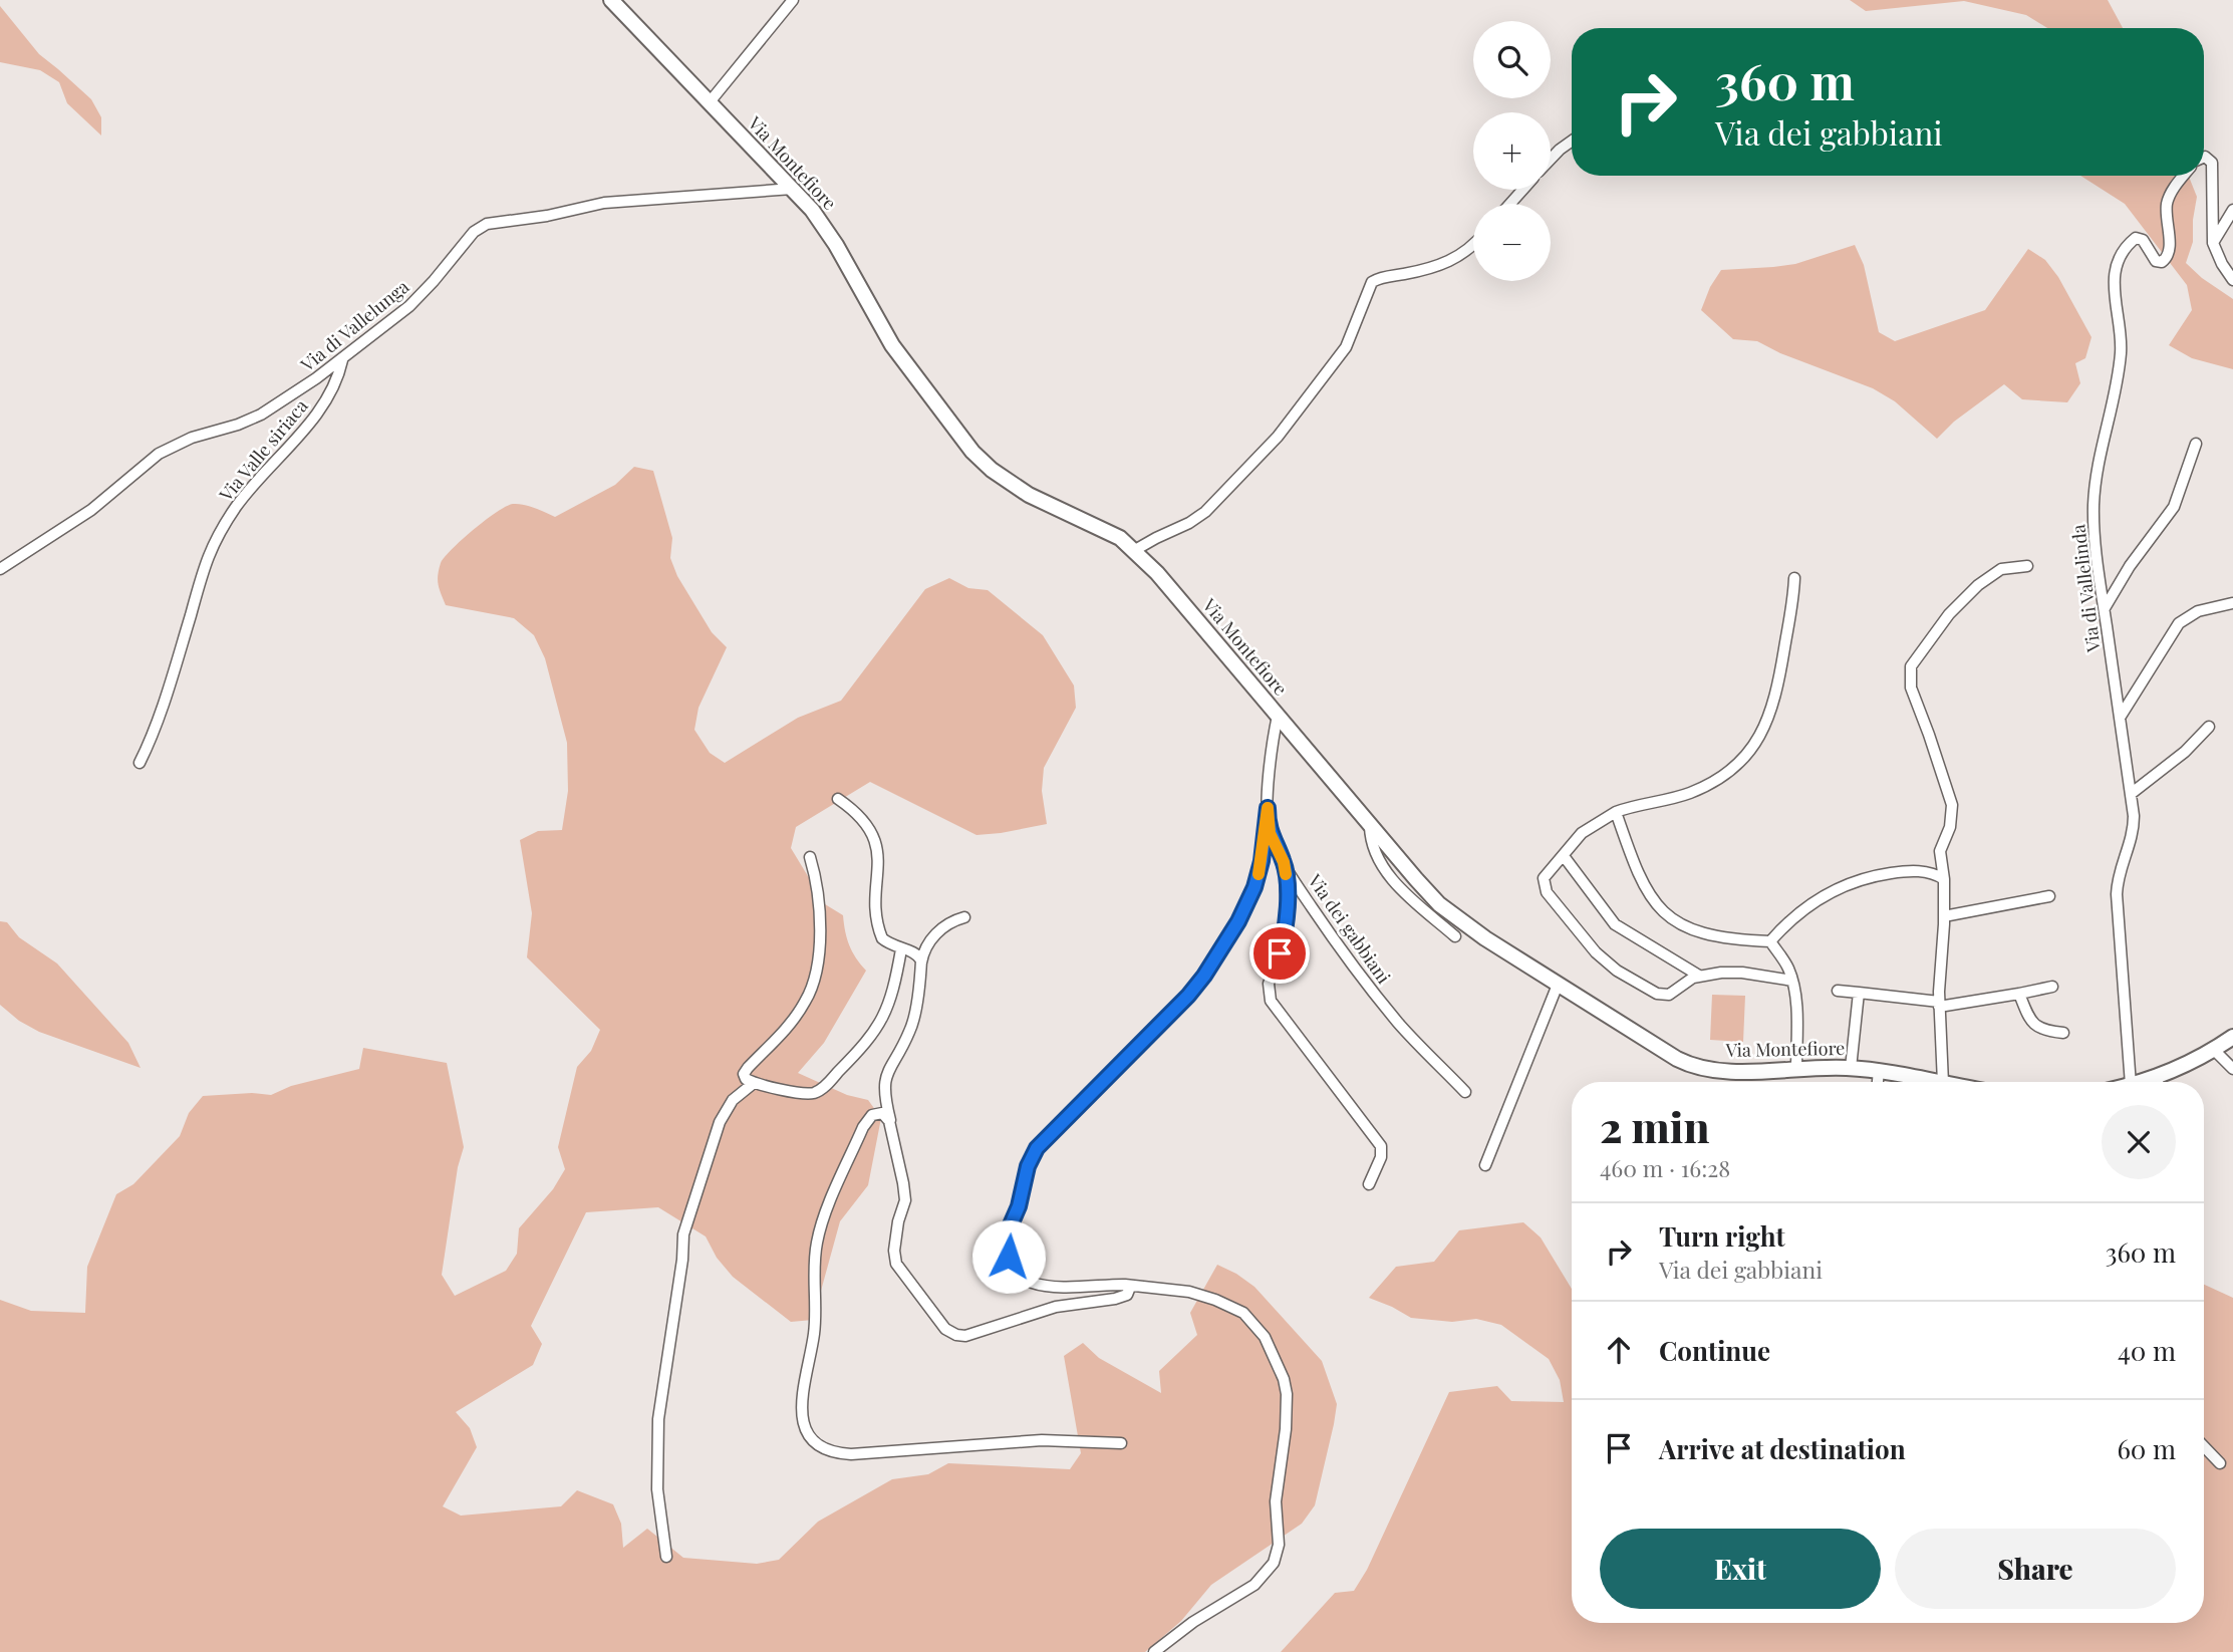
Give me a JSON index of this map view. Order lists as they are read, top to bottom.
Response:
{
  "streets": {
    "main road": ["Via Montefiore"],
    "street": [
      "Via di Vallelunga",
      "Via Valle siriaca",
      "Via di Vallelinda",
      "Via dei gabbiani"
    ]
  },
  "crossings": [
    ["Via Montefiore", "Via di Vallelunga"],
    ["Via Montefiore", "Via dei gabbiani"],
    ["Via di Vallelunga", "Via Valle siriaca"]
  ],
  "page": {
    "map_buttons": ["+", "−"],
    "turn": ["360 m", "Via dei gabbiani"],
    "heading": ["2 min", "460 m · 16:28"],
    "list": [
      {
        "name": "Turn right",
        "note": "Via dei gabbiani",
        "value": "360 m"
      },
      {
        "name": "Continue",
        "value": "40 m"
      },
      {
        "name": "Arrive at destination",
        "value": "60 m"
      }
    ],
    "buttons": ["Exit", "Share"]
  }
}
